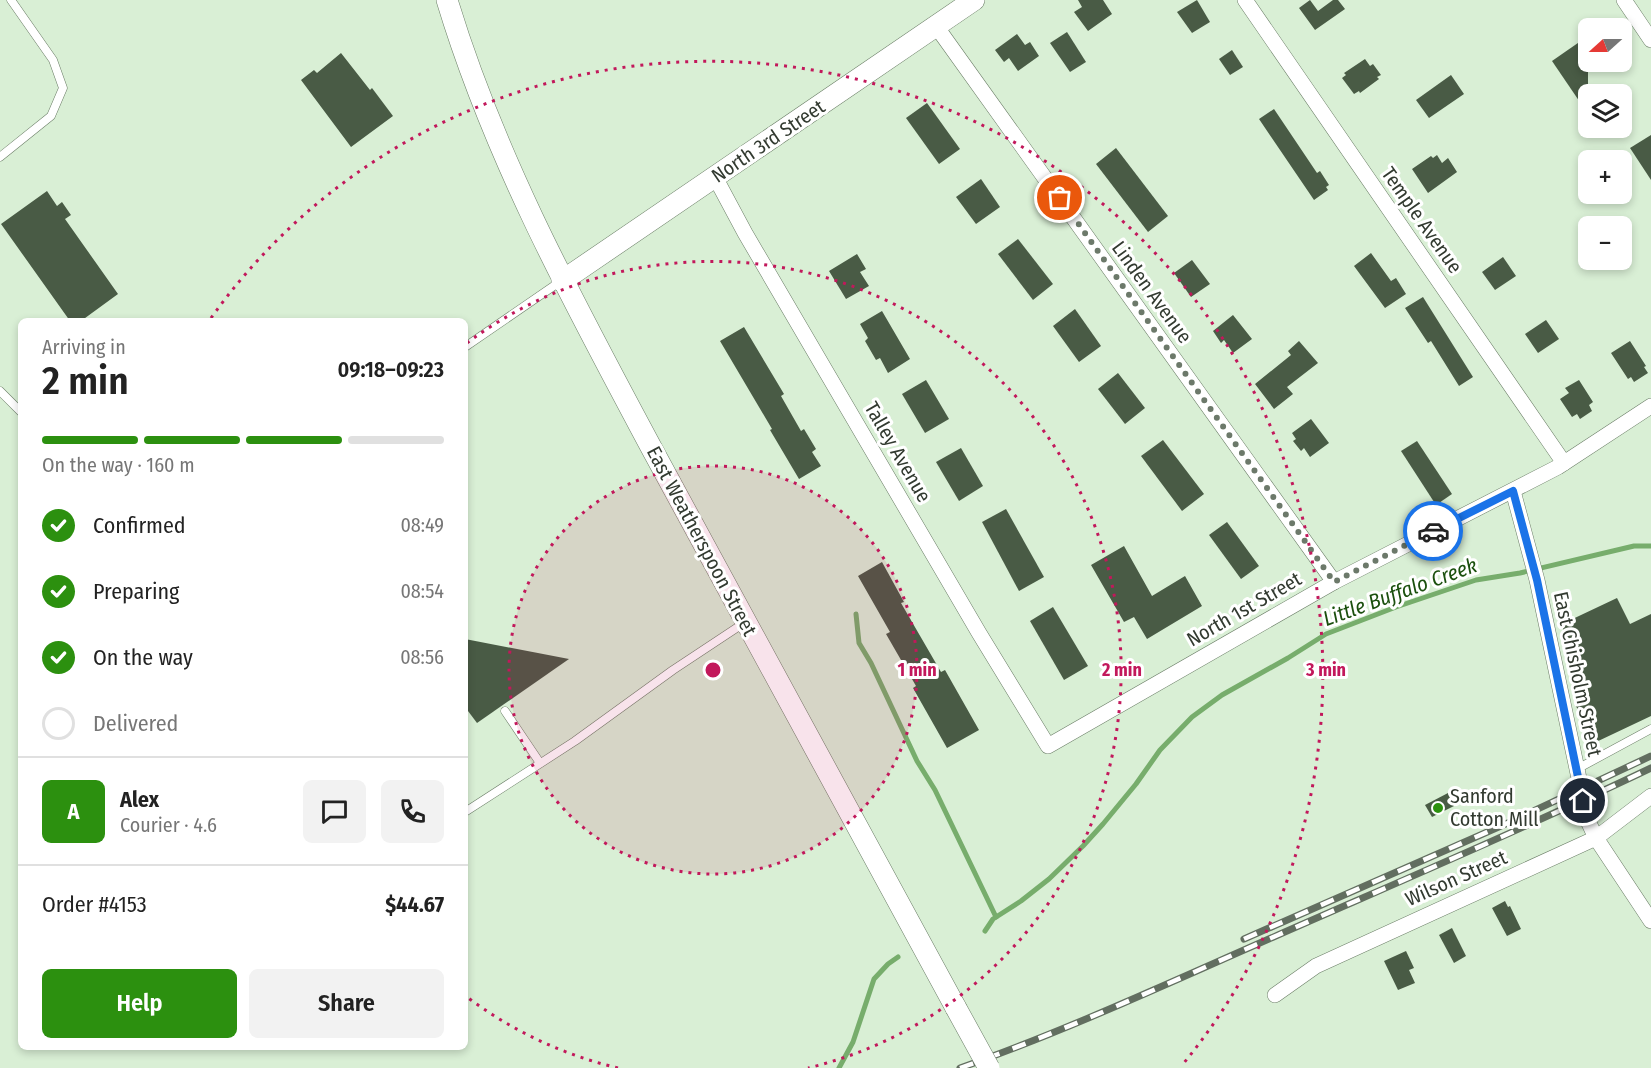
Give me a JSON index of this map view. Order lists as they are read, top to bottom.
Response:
{
  "streets": {
    "street": [
      "North 3rd Street",
      "Temple Avenue",
      "Linden Avenue",
      "Talley Avenue",
      "East Weatherspoon Street",
      "North 1st Street",
      "East Chisholm Street",
      "Wilson Street"
    ]
  },
  "crossings": [
    ["North 3rd Street", "Linden Avenue"],
    ["North 3rd Street", "Talley Avenue"],
    ["North 3rd Street", "East Weatherspoon Street"],
    ["Temple Avenue", "North 1st Street"],
    ["Linden Avenue", "North 1st Street"],
    ["Talley Avenue", "North 1st Street"],
    ["North 1st Street", "East Chisholm Street"],
    ["East Chisholm Street", "Wilson Street"]
  ],
  "water": ["Little Buffalo Creek"],
  "places": ["Sanford Cotton Mill"],
  "north": "left",
  "page": {
    "map_buttons": ["+", "−"],
    "heading": ["2 min", "Arriving in", "09:18–09:23"],
    "panel": [
      "Alex",
      "Courier · 4.6",
      "Order #4153",
      "$44.67"
    ],
    "bar": "On the way · 160 m",
    "list": [
      ["Confirmed", "08:49"],
      ["Preparing", "08:54"],
      ["On the way", "08:56"],
      "Delivered"
    ],
    "round": "A",
    "buttons": ["Help", "Share"]
  },
  "rings": ["1 min", "2 min", "3 min"]
}
